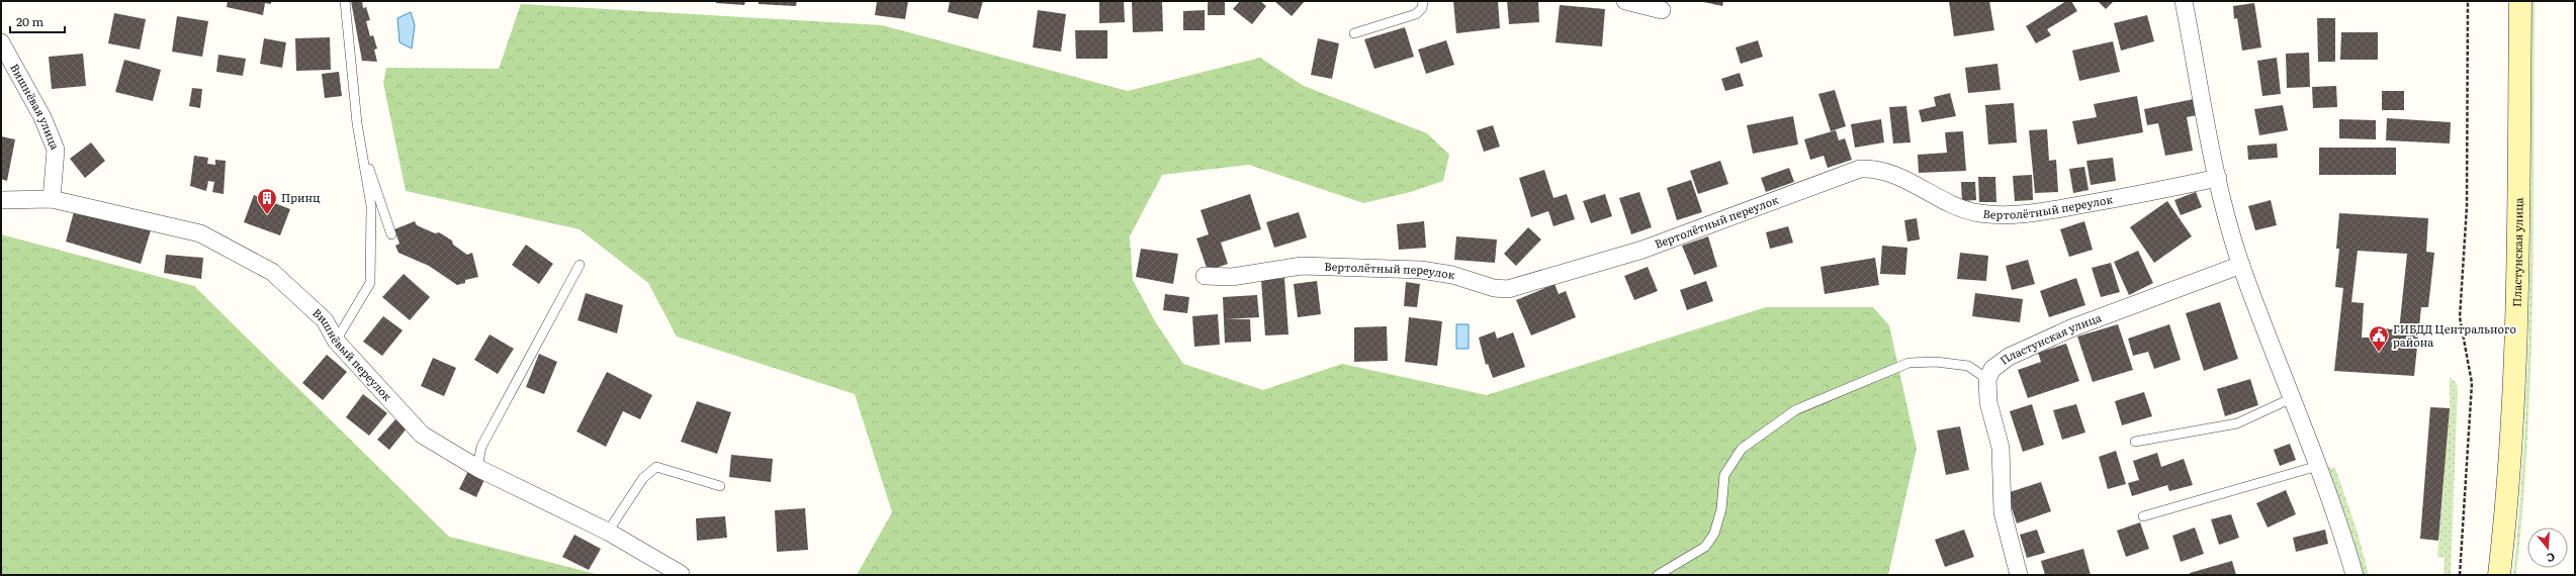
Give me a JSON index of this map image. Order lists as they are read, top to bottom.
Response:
{
  "streets": {
    "main road": ["Пластунская улица"],
    "street": ["Вишнёвая улица", "Вертолётный переулок", "Вишнёвый переулок"]
  },
  "crossings": [
    ["Вишнёвая улица", "Вишнёвый переулок"]
  ],
  "places": {
    "building": ["Принц"],
    "public building": ["ГИБДД Центрального района"]
  },
  "scale_bar": "20 m",
  "north": "bottom"
}
